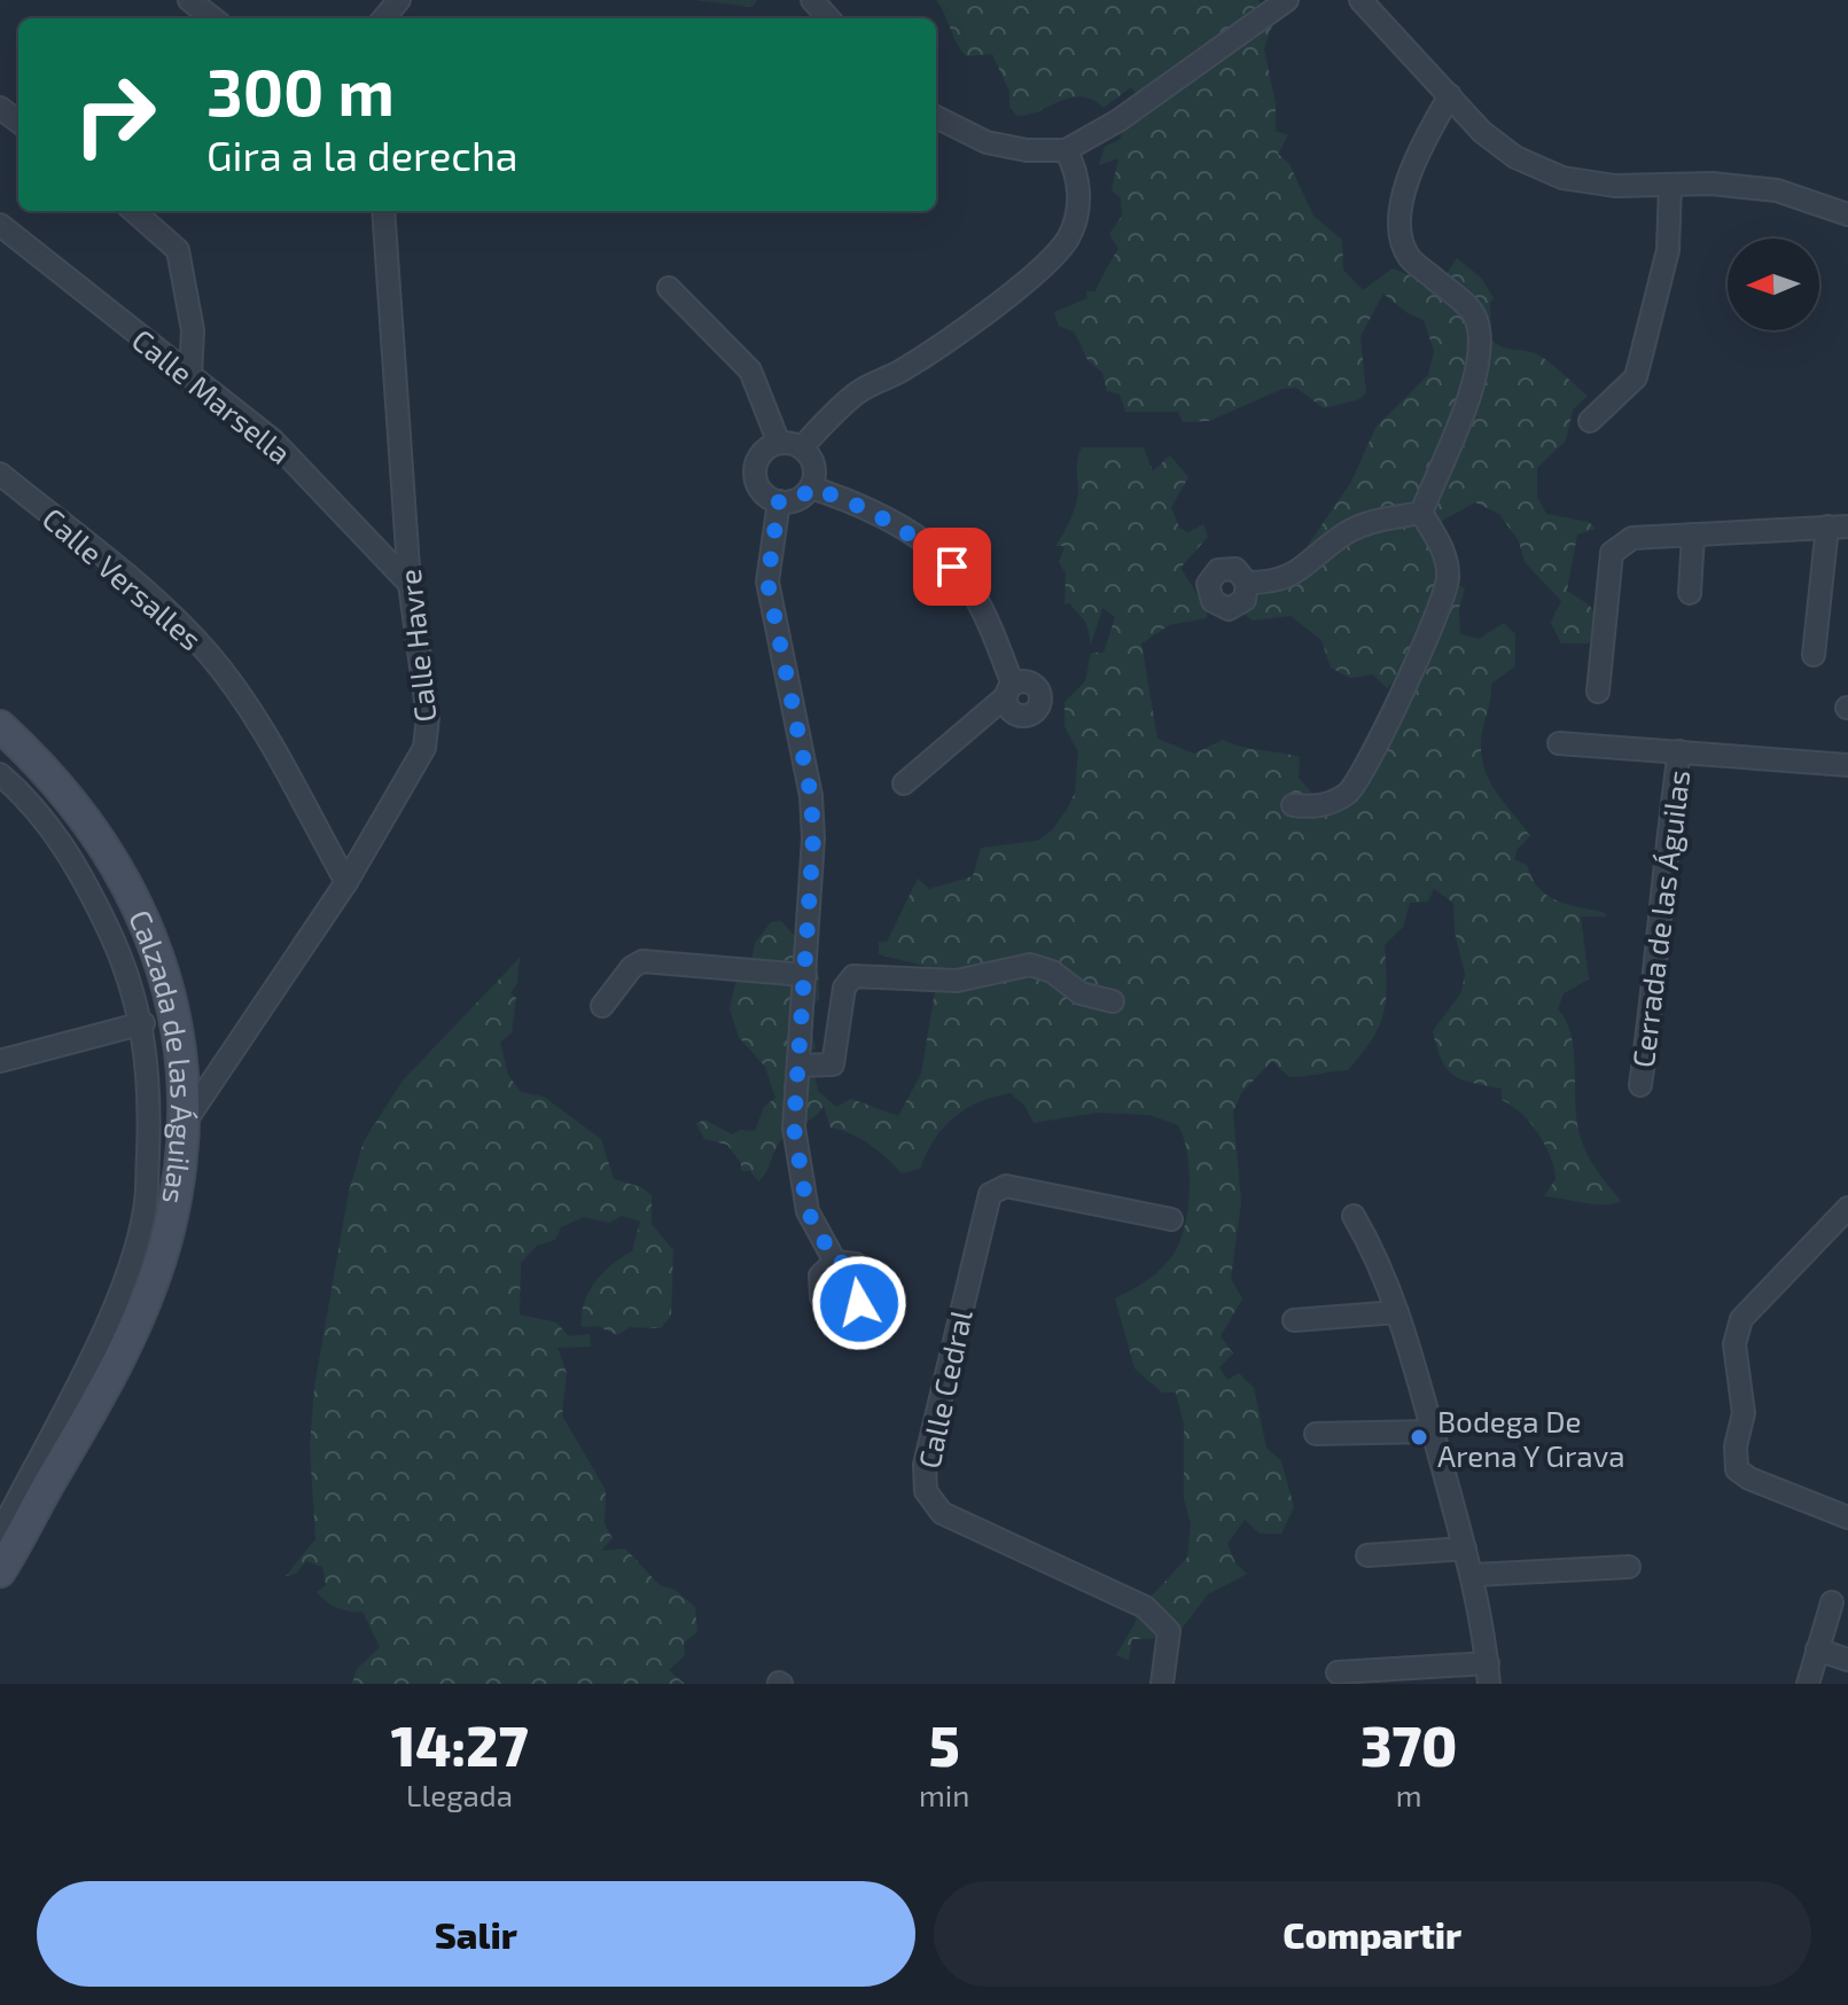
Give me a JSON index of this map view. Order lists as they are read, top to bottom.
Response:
{
  "streets": {
    "main road": ["Calzada de las Águilas"],
    "street": [
      "Calle Marsella",
      "Calle Versalles",
      "Calle Havre",
      "Cerrada de las Águilas",
      "Calle Cedral"
    ]
  },
  "crossings": [
    ["Calle Marsella", "Calle Havre"],
    ["Calle Versalles", "Calle Havre"],
    ["Calle Havre", "Calzada de las Águilas"]
  ],
  "places": ["Bodega De Arena Y Grava"],
  "north": "left",
  "page": {
    "turn": ["300 m", "Gira a la derecha"],
    "eta": [
      "14:27",
      "Llegada",
      "5",
      "min",
      "370",
      "m"
    ],
    "buttons": ["Salir", "Compartir"]
  }
}
